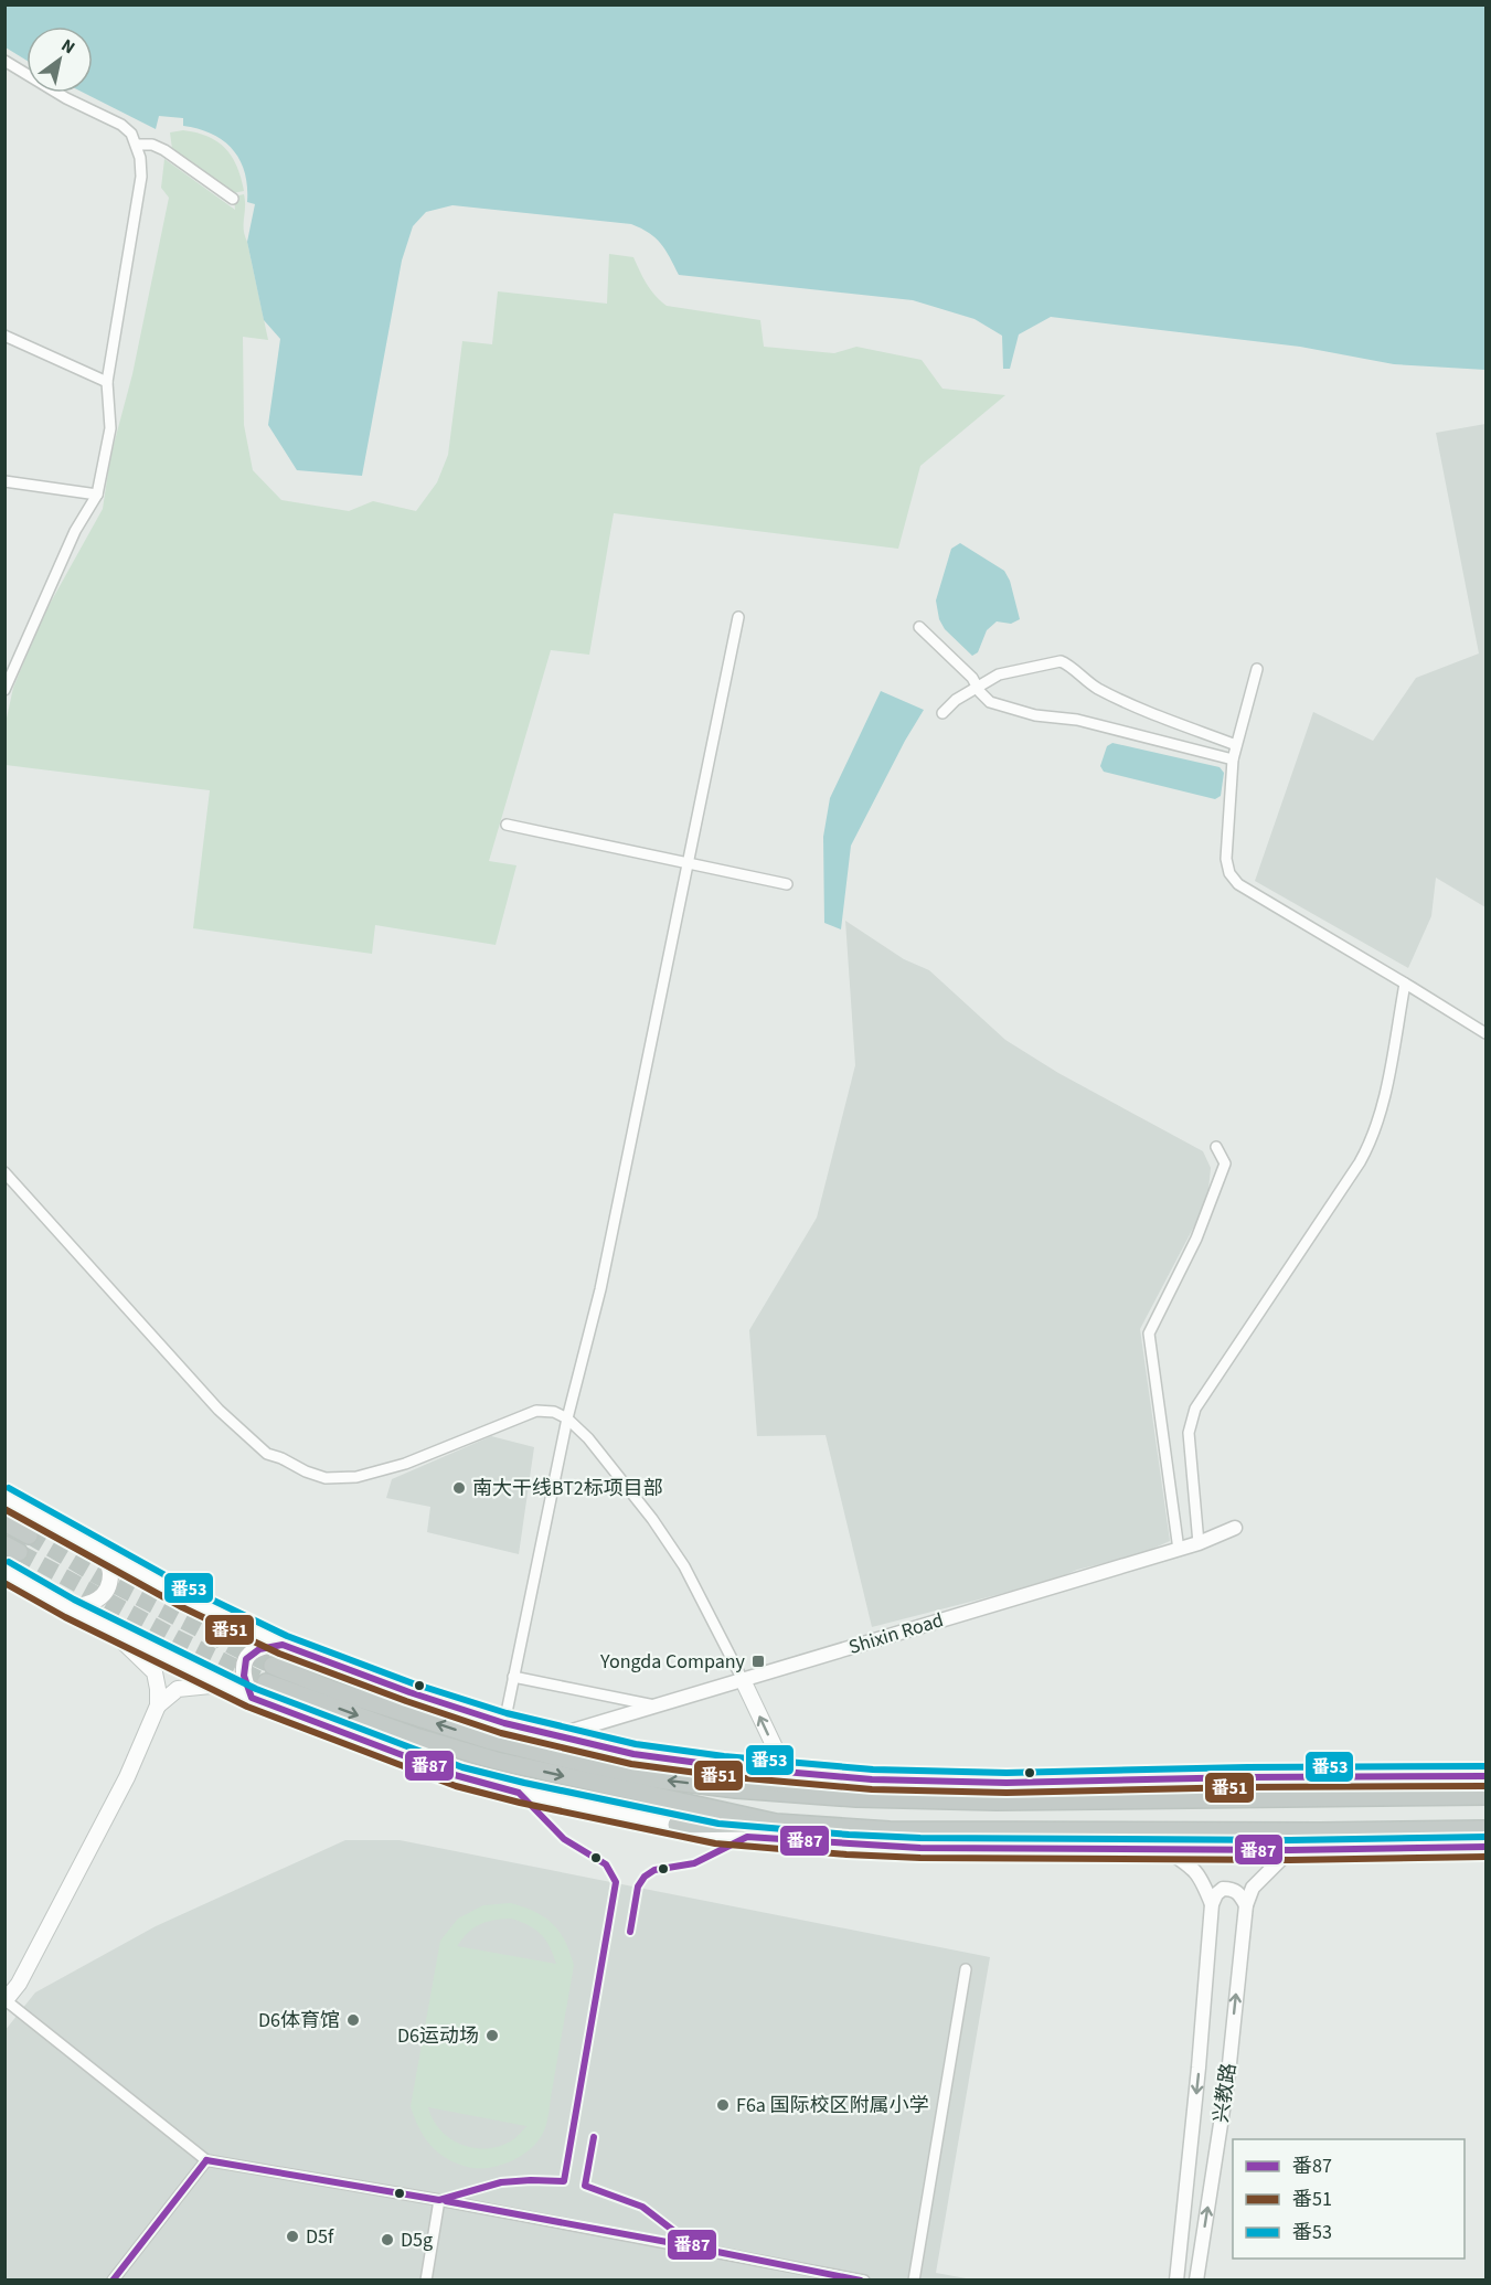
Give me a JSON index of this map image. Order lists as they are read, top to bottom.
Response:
{
  "streets": {
    "street": ["Shixin Road", "兴教路"]
  },
  "places": {
    "other": [
      "南大干线BT2标项目部",
      "D6体育馆",
      "D6运动场",
      "F6a 国际校区附属小学",
      "D5f",
      "D5g"
    ],
    "transit": ["Yongda Company"]
  },
  "lines": ["transit line 番53", "transit line 番51", "transit line 番87"],
  "legend": ["番87", "番51", "番53"],
  "north": "top right"
}
